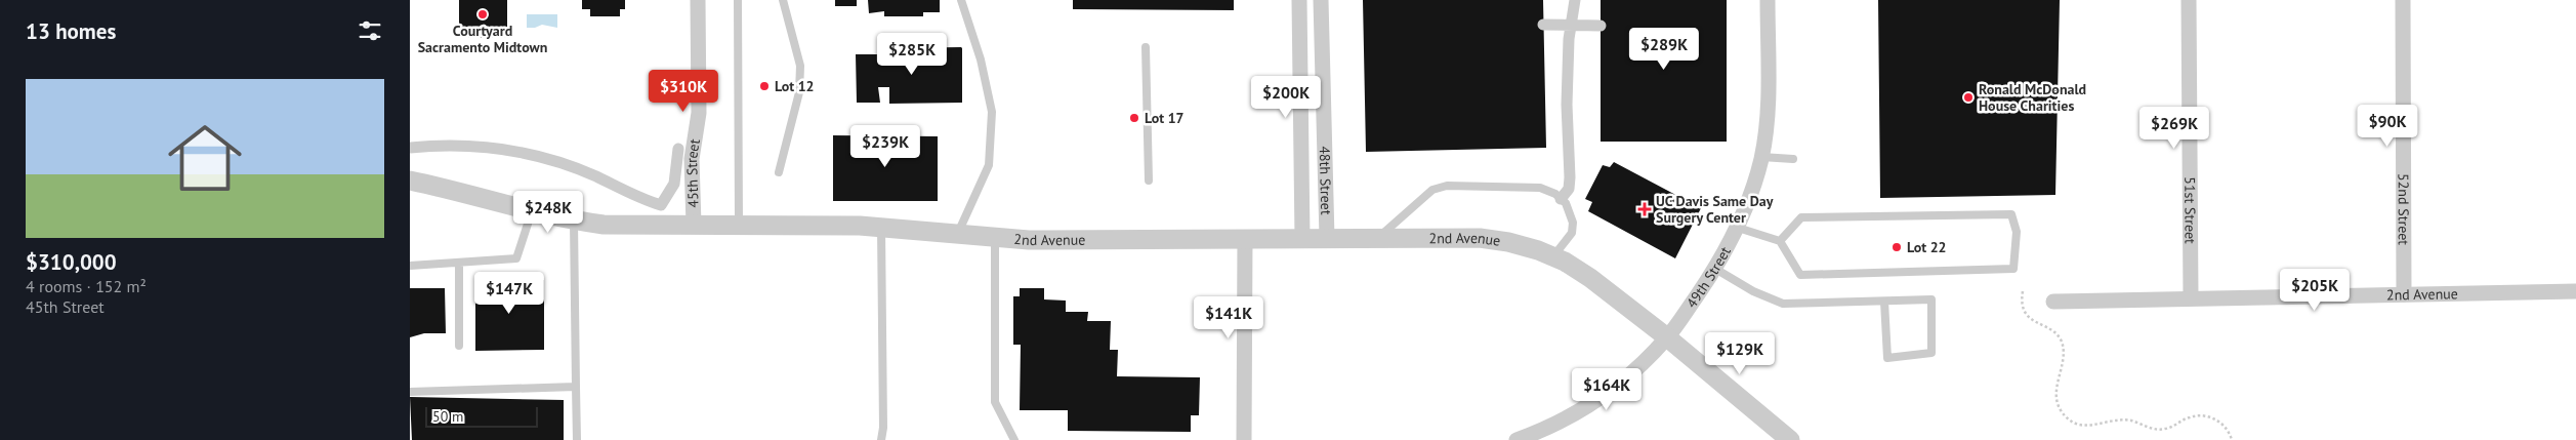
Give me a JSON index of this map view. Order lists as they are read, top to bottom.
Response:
{
  "streets": {
    "street": [
      "45th Street",
      "48th Street",
      "52nd Street",
      "51st Street",
      "2nd Avenue",
      "49th Street"
    ]
  },
  "crossings": [
    ["45th Street", "2nd Avenue"],
    ["48th Street", "2nd Avenue"],
    ["52nd Street", "2nd Avenue"],
    ["51st Street", "2nd Avenue"],
    ["2nd Avenue", "49th Street"]
  ],
  "places": {
    "other": [
      "Courtyard Sacramento Midtown",
      "Lot 12",
      "Ronald McDonald House Charities",
      "Lot 17",
      "Lot 22"
    ],
    "health": ["UC Davis Same Day Surgery Center"]
  },
  "scale_bar": "50 m",
  "page": {
    "heading": "13 homes",
    "price": [
      "$289K",
      "$285K",
      "$310K",
      "$200K",
      "$90K",
      "$269K",
      "$239K",
      "$248K",
      "$205K",
      "$147K",
      "$141K",
      "$129K",
      "$164K"
    ],
    "list": [
      {
        "name": "$310,000",
        "note": "4 rooms · 152 m² · 45th Street"
      }
    ],
    "scale": "50 m"
  }
}
